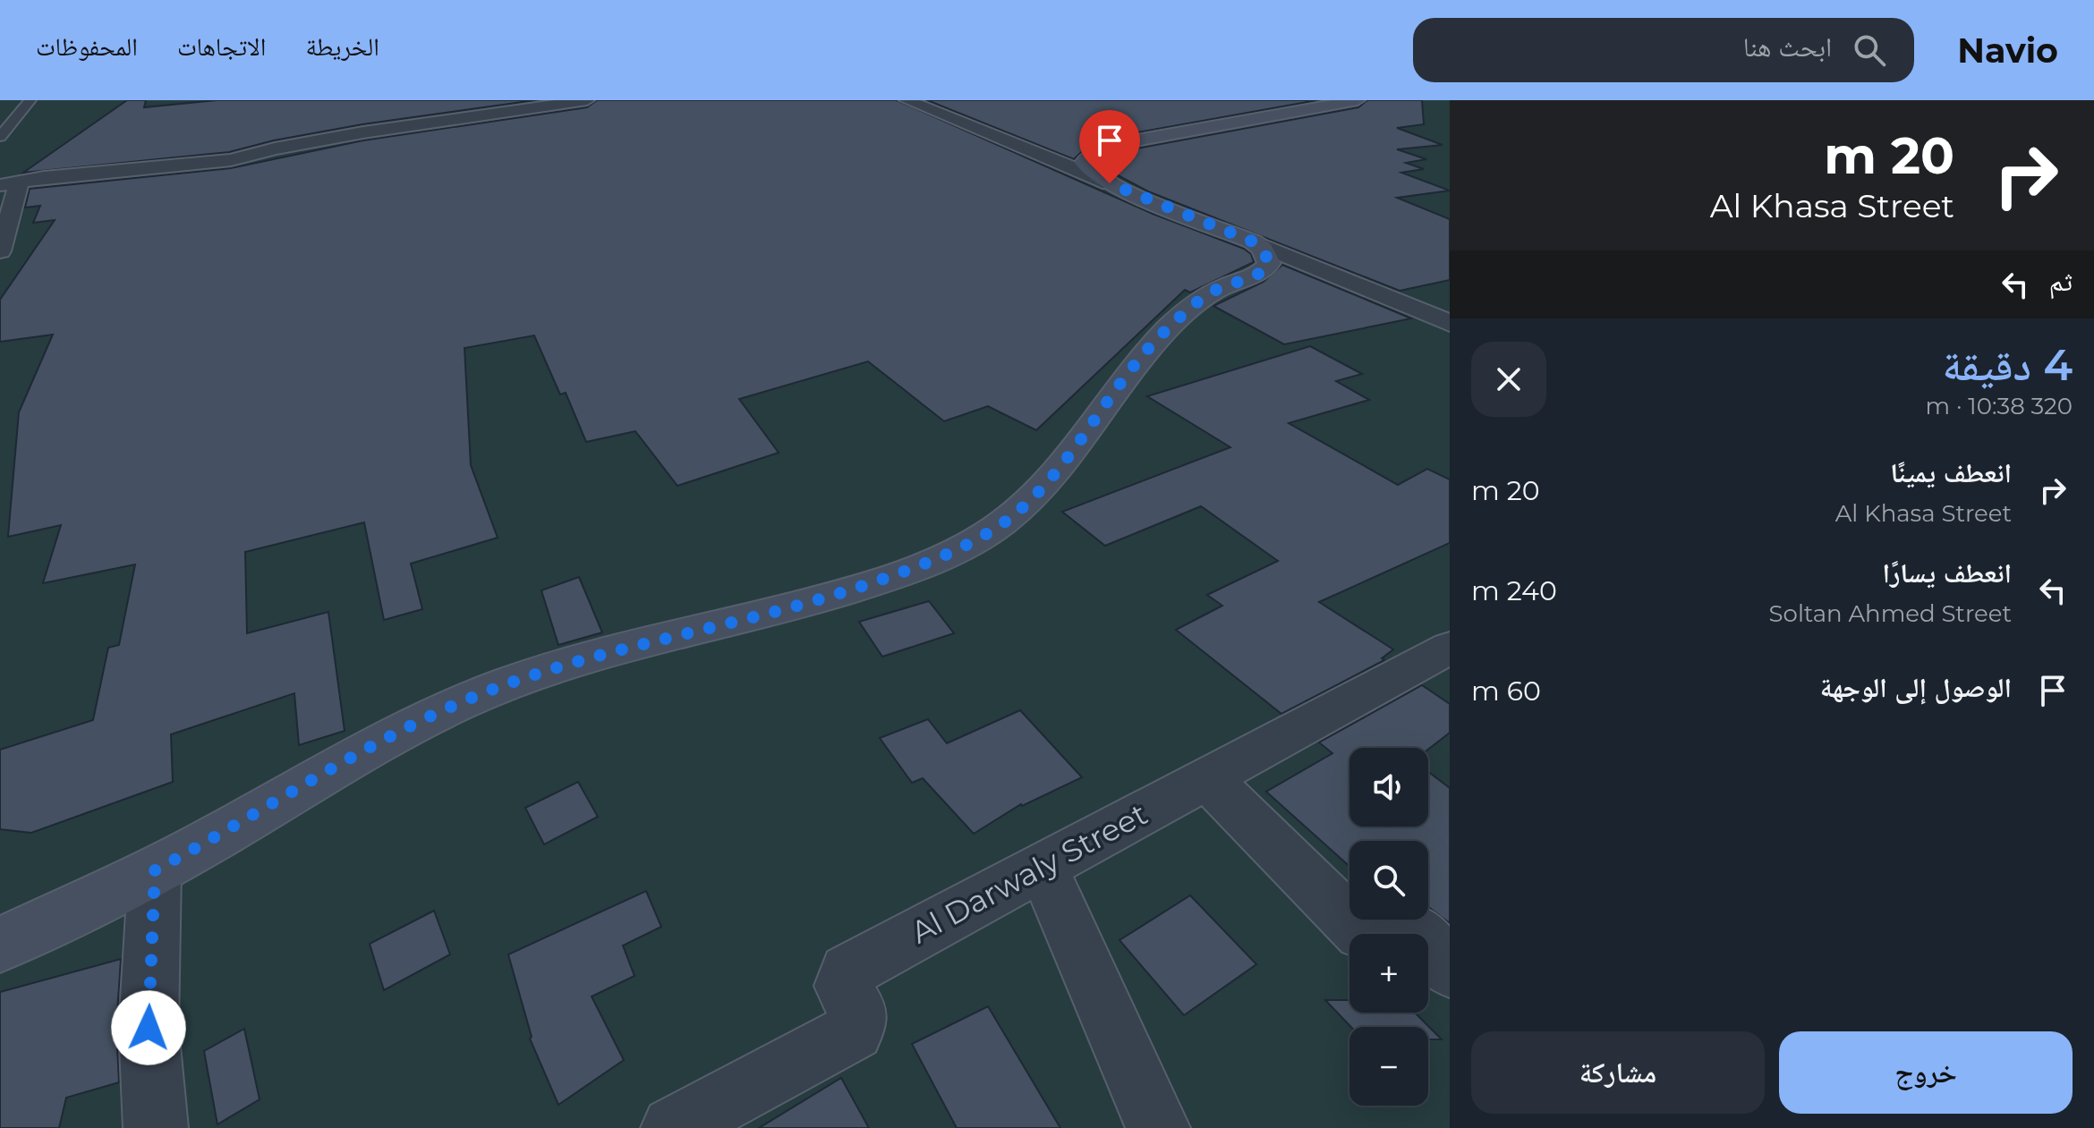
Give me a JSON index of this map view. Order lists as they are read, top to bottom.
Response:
{
  "streets": {
    "street": ["Al Darwaly Street"]
  },
  "page": {
    "header": "Navio",
    "search": "ابحث هنا",
    "nav": ["الخريطة", "الاتجاهات", "المحفوظات"],
    "turn": ["20 m", "Al Khasa Street"],
    "then": "ثم",
    "heading": ["4 دقيقة", "320 m · 10:38"],
    "list": [
      {
        "name": "انعطف يمينًا",
        "note": "Al Khasa Street",
        "value": "20 m"
      },
      {
        "name": "انعطف يسارًا",
        "note": "Soltan Ahmed Street",
        "value": "240 m"
      },
      {
        "name": "الوصول إلى الوجهة",
        "value": "60 m"
      }
    ],
    "map_buttons": ["+", "−"],
    "buttons": ["خروج", "مشاركة"]
  }
}
